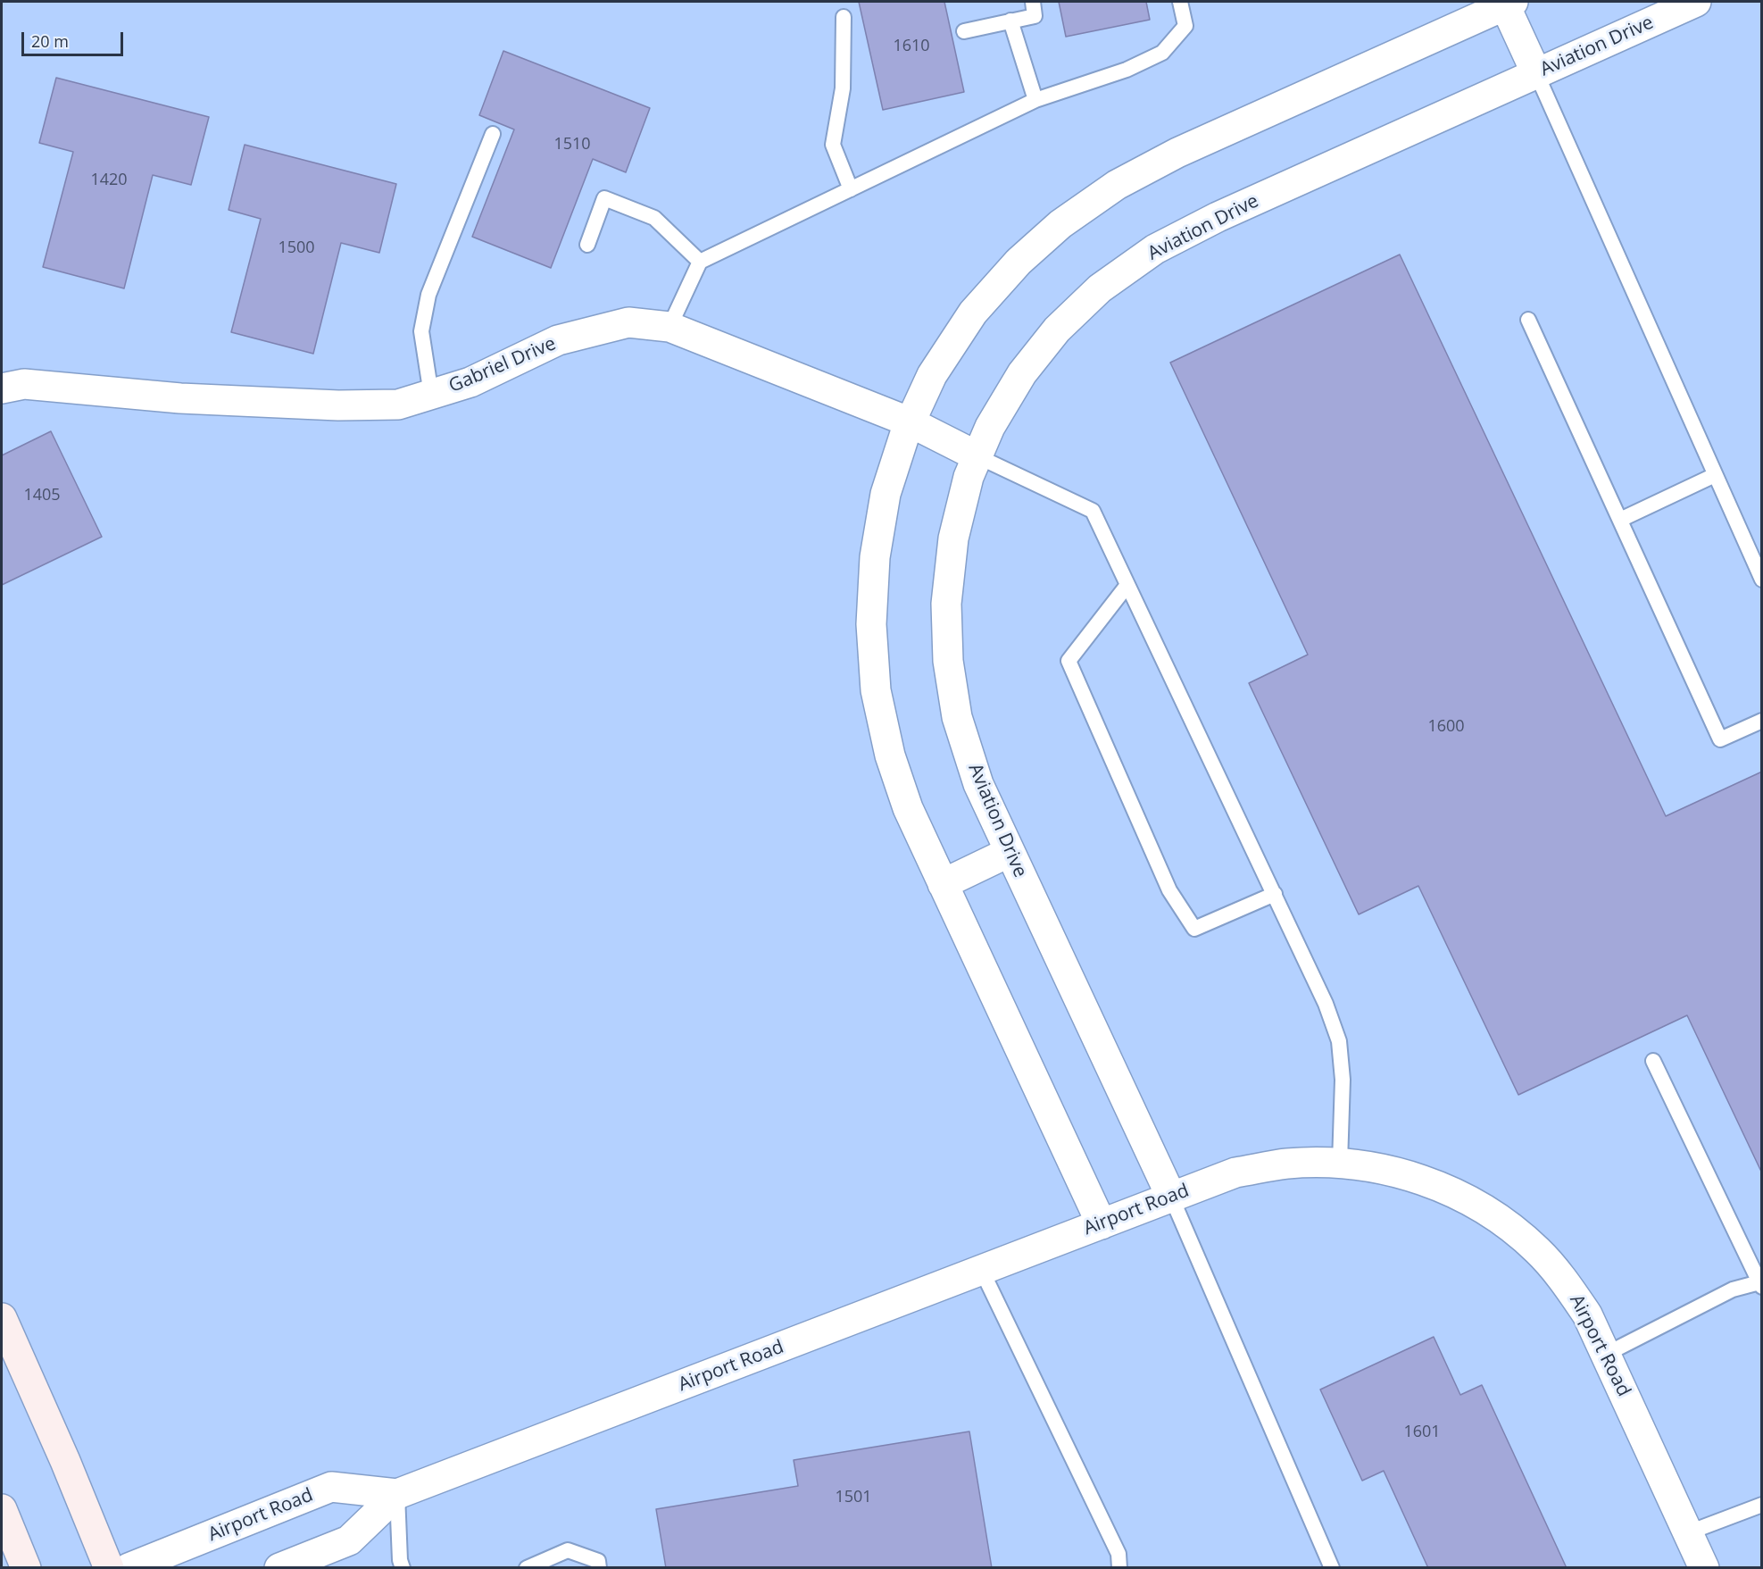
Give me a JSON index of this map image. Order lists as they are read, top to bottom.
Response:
{
  "streets": {
    "street": ["Aviation Drive", "Gabriel Drive", "Airport Road"]
  },
  "crossings": [
    ["Aviation Drive", "Gabriel Drive"],
    ["Aviation Drive", "Airport Road"]
  ],
  "house_numbers": [
    "1610",
    "1510",
    "1420",
    "1500",
    "1405",
    "1600",
    "1601",
    "1501"
  ],
  "scale_bar": "20 m"
}
